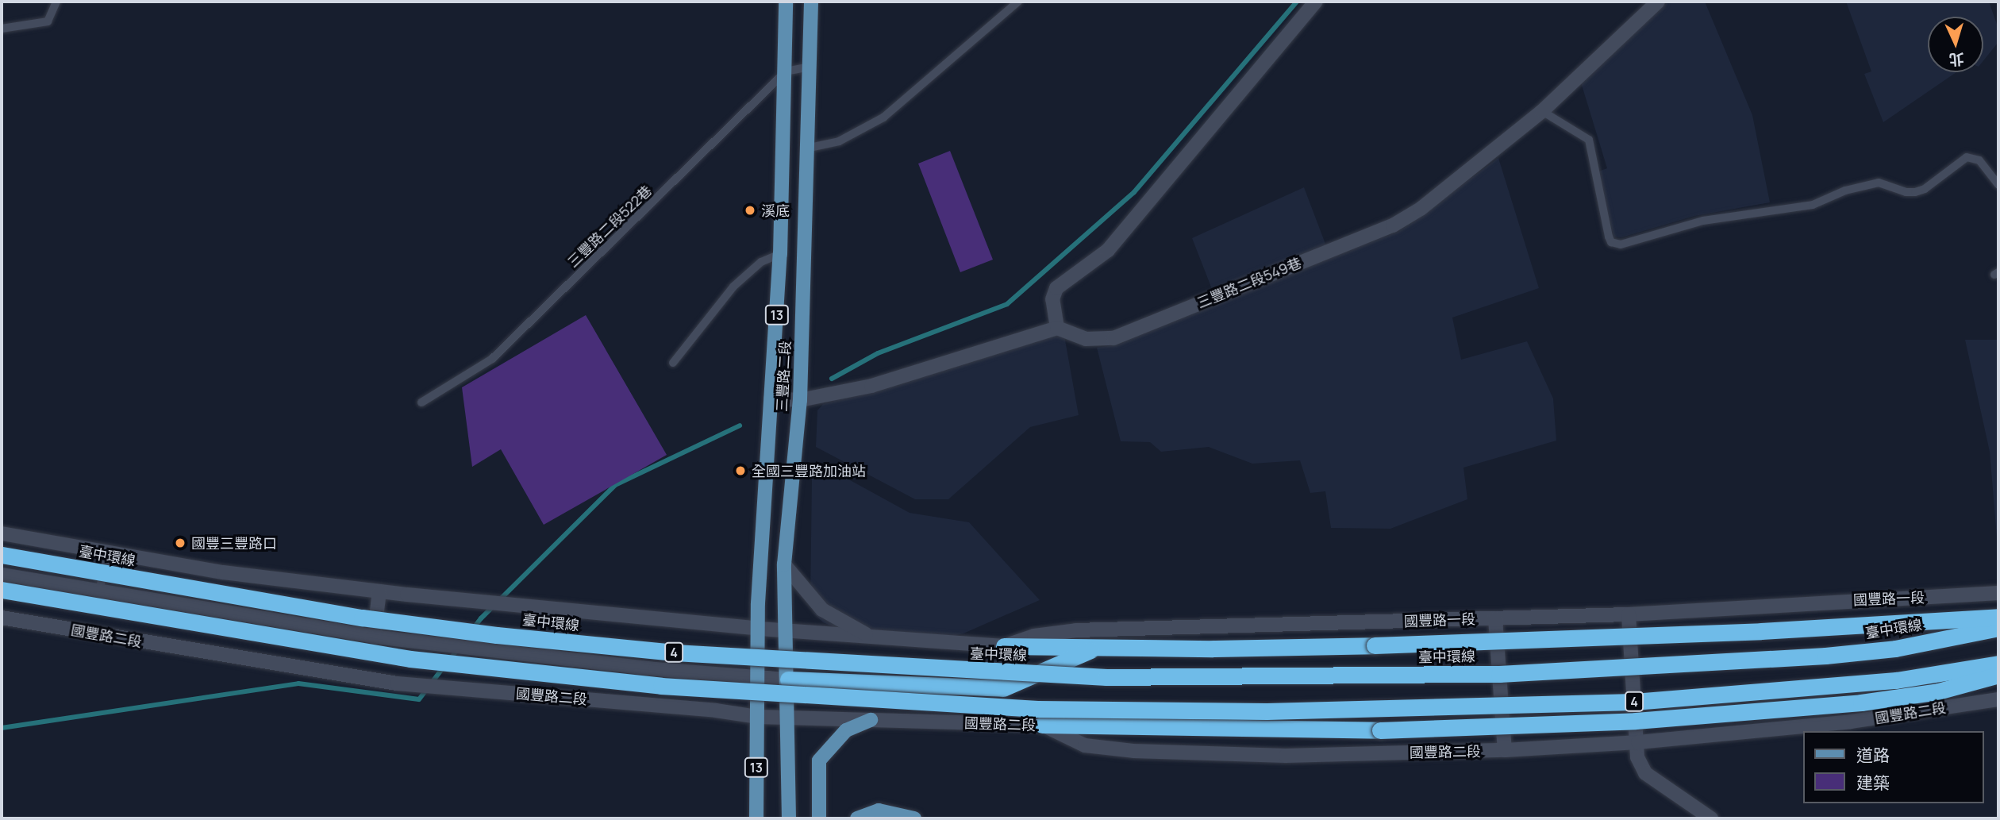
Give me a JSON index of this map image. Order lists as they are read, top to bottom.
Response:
{
  "streets": {
    "highway": ["臺中環線", "4"],
    "main road": ["13", "三豐路二段"],
    "street": ["三豐路二段549巷", "國豐路一段", "國豐路二段"],
    "lane": ["三豐路二段522巷"]
  },
  "crossings": [
    ["三豐路二段522巷", "三豐路二段"],
    ["13", "三豐路二段"],
    ["13", "國豐路二段"],
    ["三豐路二段", "國豐路二段"]
  ],
  "places": ["溪底", "全國三豐路加油站", "國豐三豐路口"],
  "legend": ["道路", "建築"],
  "north": "bottom"
}
